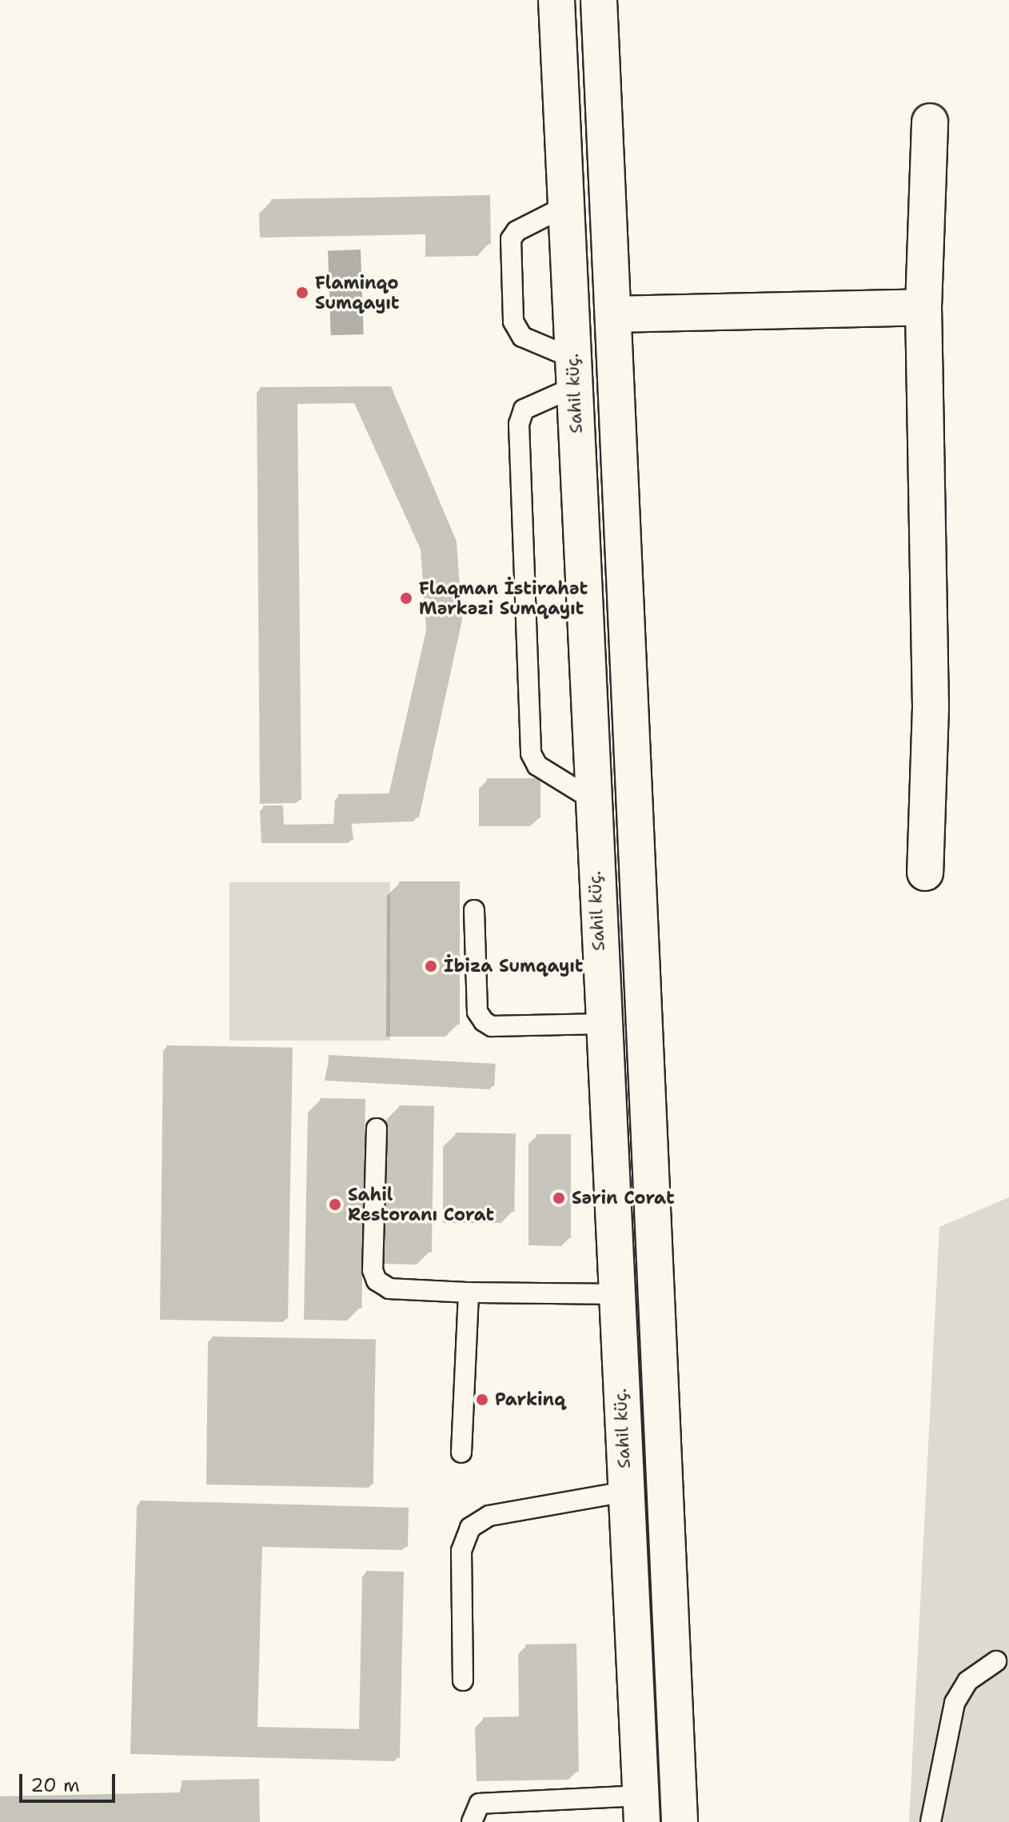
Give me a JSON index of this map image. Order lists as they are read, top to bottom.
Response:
{
  "streets": {
    "main road": ["Sahil küç."]
  },
  "places": [
    "Flaminqo Sumqayıt",
    "Flaqman İstirahət Mərkəzi Sumqayıt",
    "İbiza Sumqayıt",
    "Sərin Corat",
    "Sahil Restoranı Corat",
    "Parkinq"
  ],
  "scale_bar": "20 m"
}
